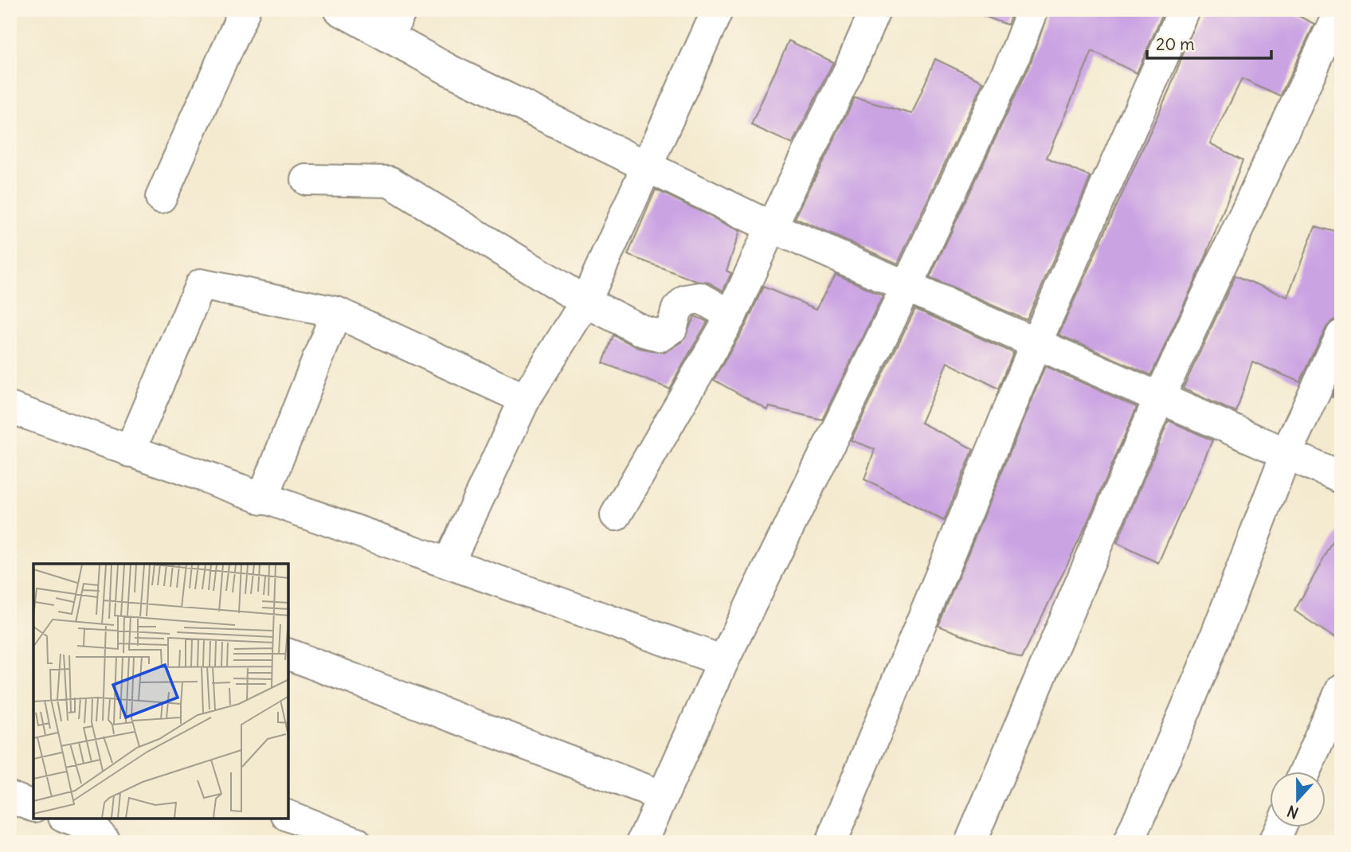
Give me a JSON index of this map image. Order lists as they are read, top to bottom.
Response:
{
  "scale_bar": "20 m",
  "north": "bottom"
}
